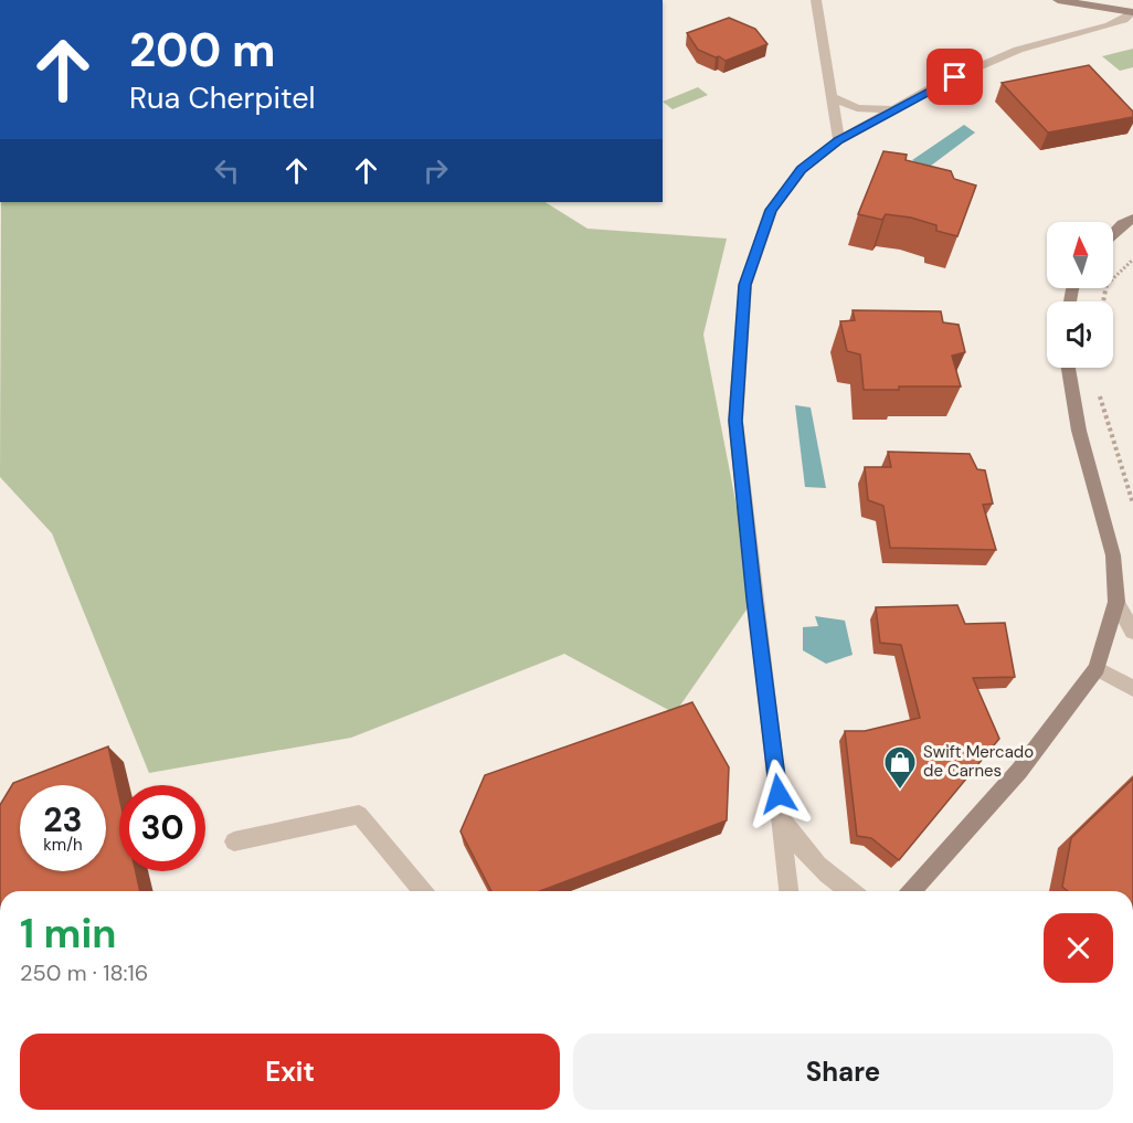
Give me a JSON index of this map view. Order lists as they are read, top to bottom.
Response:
{
  "places": {
    "shop": ["Swift Mercado de Carnes"]
  },
  "north": "top",
  "page": {
    "turn": ["200 m", "Rua Cherpitel"],
    "speed": "23 km/h",
    "limit": "30",
    "heading": ["1 min", "250 m · 18:16"],
    "buttons": ["Exit", "Share"]
  }
}
